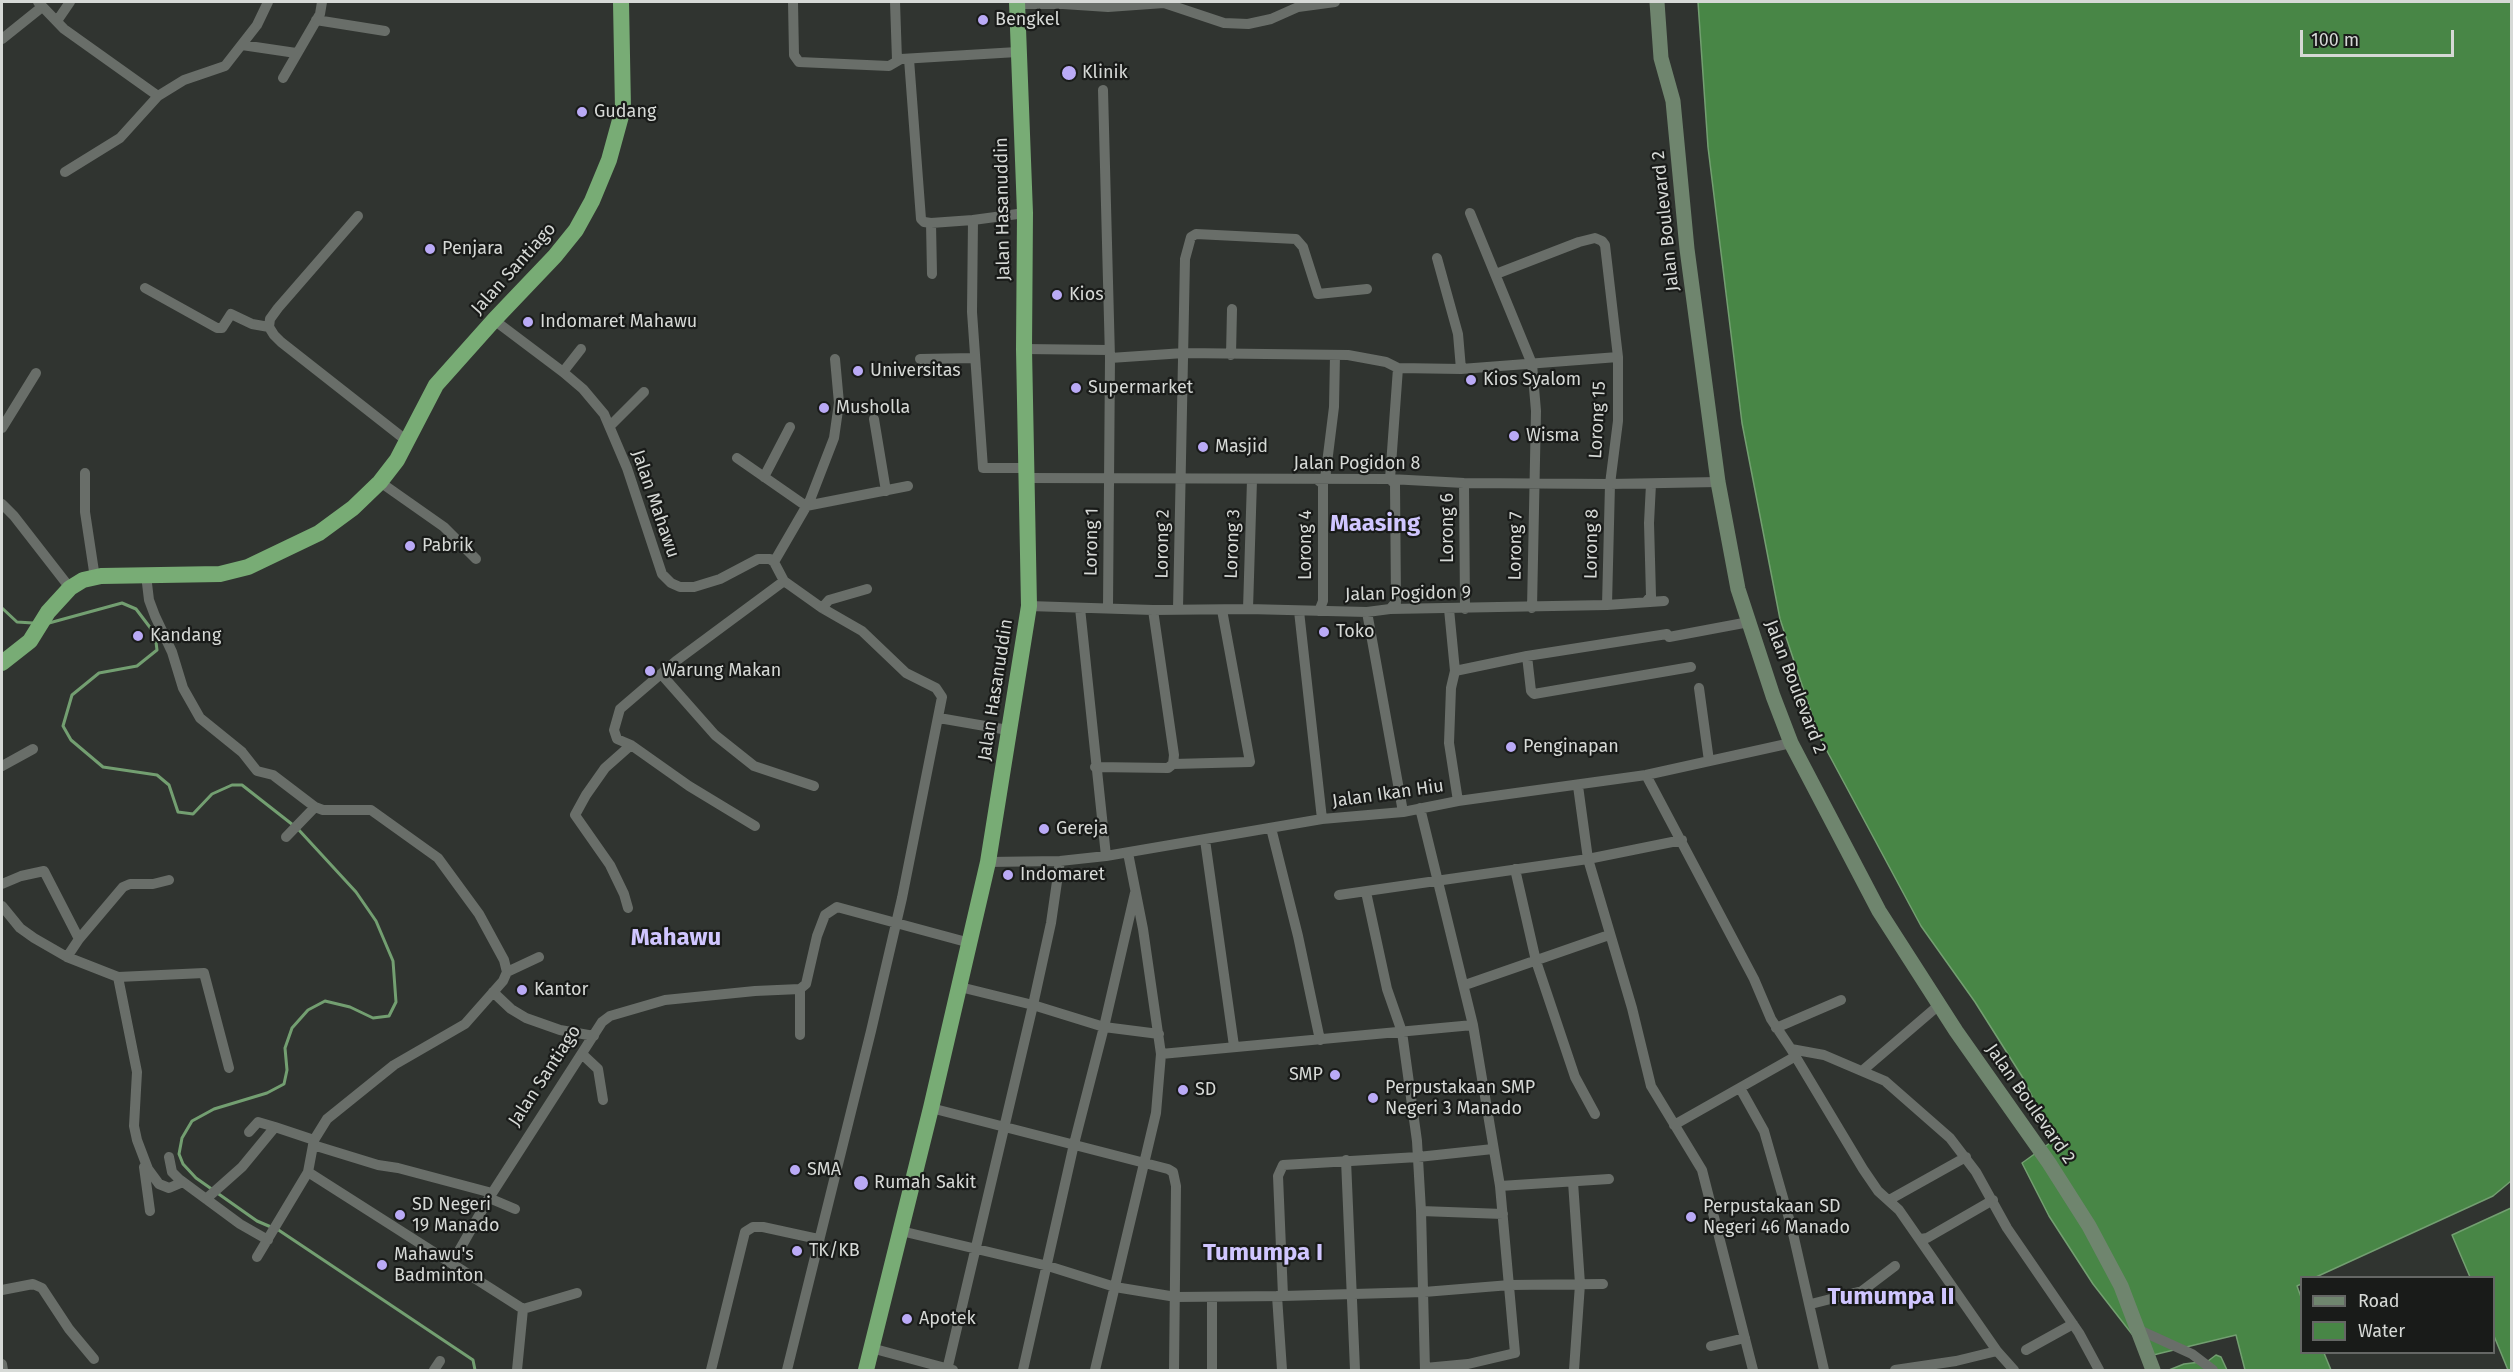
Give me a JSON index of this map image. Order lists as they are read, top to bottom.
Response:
{
  "streets": {
    "highway": ["Jalan Hasanuddin", "Jalan Santiago"],
    "main road": ["Jalan Boulevard 2"],
    "street": [
      "Lorong 15",
      "Jalan Pogidon 8",
      "Jalan Mahawu",
      "Lorong 6",
      "Lorong 1",
      "Lorong 2",
      "Lorong 3",
      "Lorong 8",
      "Lorong 4",
      "Lorong 7",
      "Jalan Pogidon 9",
      "Jalan Ikan Hiu"
    ]
  },
  "crossings": [
    ["Jalan Hasanuddin", "Jalan Pogidon 8"],
    ["Jalan Hasanuddin", "Jalan Pogidon 9"],
    ["Jalan Hasanuddin", "Jalan Ikan Hiu"],
    ["Jalan Boulevard 2", "Jalan Pogidon 8"],
    ["Jalan Boulevard 2", "Jalan Ikan Hiu"],
    ["Jalan Santiago", "Jalan Mahawu"],
    ["Lorong 15", "Jalan Pogidon 8"],
    ["Lorong 15", "Lorong 8"],
    ["Lorong 15", "Lorong 7"],
    ["Jalan Pogidon 8", "Lorong 6"],
    ["Jalan Pogidon 8", "Lorong 1"],
    ["Jalan Pogidon 8", "Lorong 2"],
    ["Jalan Pogidon 8", "Lorong 3"],
    ["Jalan Pogidon 8", "Lorong 8"],
    ["Jalan Pogidon 8", "Lorong 4"],
    ["Jalan Pogidon 8", "Lorong 7"],
    ["Lorong 6", "Jalan Pogidon 9"],
    ["Lorong 1", "Jalan Pogidon 9"],
    ["Lorong 2", "Jalan Pogidon 9"],
    ["Lorong 3", "Jalan Pogidon 9"],
    ["Lorong 8", "Jalan Pogidon 9"],
    ["Lorong 4", "Jalan Pogidon 9"],
    ["Lorong 7", "Jalan Pogidon 9"]
  ],
  "districts": [
    "Maasing",
    "Mahawu",
    "Tumumpa I",
    "Tumumpa II"
  ],
  "places": [
    "Bengkel",
    "Klinik",
    "Gudang",
    "Penjara",
    "Kios",
    "Indomaret Mahawu",
    "Universitas",
    "Kios Syalom",
    "Supermarket",
    "Musholla",
    "Wisma",
    "Masjid",
    "Pabrik",
    "Toko",
    "Kandang",
    "Warung Makan",
    "Penginapan",
    "Gereja",
    "Indomaret",
    "Kantor",
    "SMP",
    "SD",
    "Perpustakaan SMP Negeri 3 Manado",
    "SMA",
    "Rumah Sakit",
    "SD Negeri 19 Manado",
    "Perpustakaan SD Negeri 46 Manado",
    "TK/KB",
    "Mahawu's Badminton",
    "Apotek"
  ],
  "legend": ["Road", "Water"],
  "scale_bar": "100 m"
}
